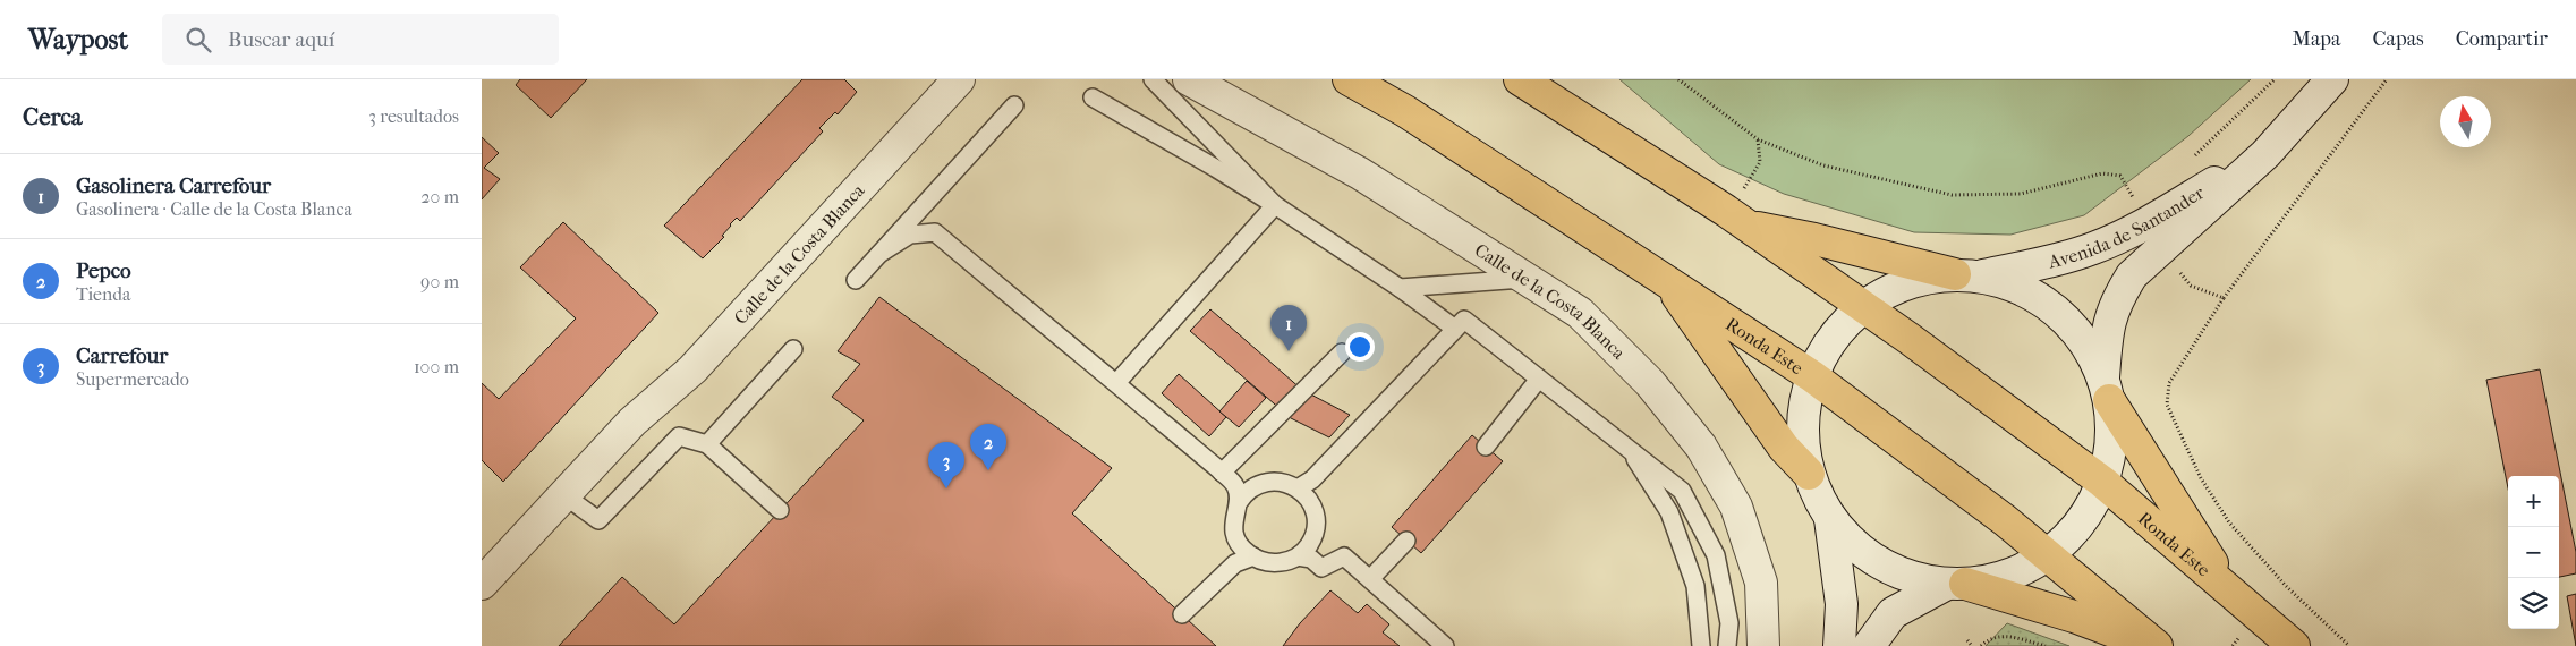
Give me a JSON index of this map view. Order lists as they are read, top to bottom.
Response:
{
  "streets": {
    "highway": ["Ronda Este"],
    "street": ["Avenida de Santander", "Calle de la Costa Blanca"]
  },
  "crossings": [
    ["Avenida de Santander", "Ronda Este"]
  ],
  "north": "top",
  "page": {
    "header": "Waypost",
    "search": "Buscar aquí",
    "nav": ["Mapa", "Capas", "Compartir"],
    "heading": ["Cerca", "3 resultados"],
    "list": [
      {
        "mark": "1",
        "name": "Gasolinera Carrefour",
        "note": "Gasolinera · Calle de la Costa Blanca",
        "value": "20 m"
      },
      {
        "mark": "2",
        "name": "Pepco",
        "note": "Tienda",
        "value": "90 m"
      },
      {
        "mark": "3",
        "name": "Carrefour",
        "note": "Supermercado",
        "value": "100 m"
      }
    ],
    "pins": ["1", "2", "3"],
    "map_buttons": ["+", "−"]
  }
}
